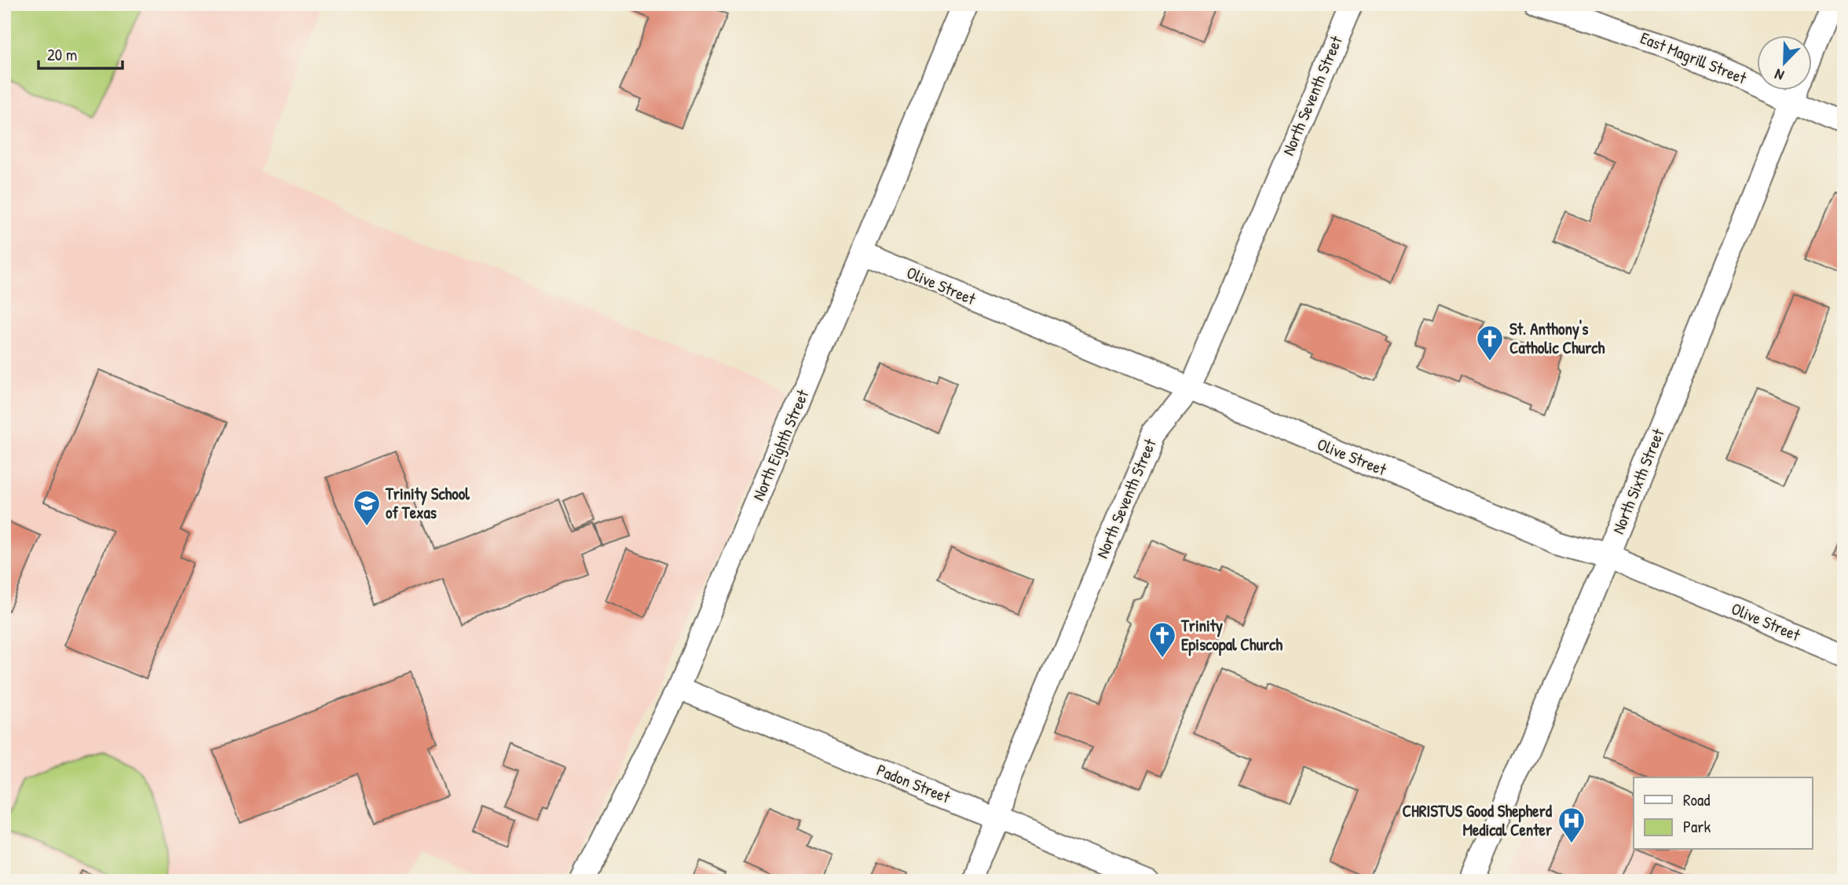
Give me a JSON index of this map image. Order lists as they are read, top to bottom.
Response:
{
  "streets": {
    "street": [
      "East Magrill Street",
      "North Seventh Street",
      "Olive Street",
      "North Eighth Street",
      "North Sixth Street",
      "Padon Street"
    ]
  },
  "crossings": [
    ["East Magrill Street", "North Sixth Street"],
    ["North Seventh Street", "Olive Street"],
    ["North Seventh Street", "Padon Street"],
    ["Olive Street", "North Eighth Street"],
    ["Olive Street", "North Sixth Street"],
    ["North Eighth Street", "Padon Street"]
  ],
  "places": {
    "church": ["St. Anthony's Catholic Church", "Trinity Episcopal Church"],
    "school or university": ["Trinity School of Texas"],
    "hospital": ["CHRISTUS Good Shepherd Medical Center"]
  },
  "legend": ["Road", "Park"],
  "scale_bar": "20 m",
  "north": "bottom left"
}
